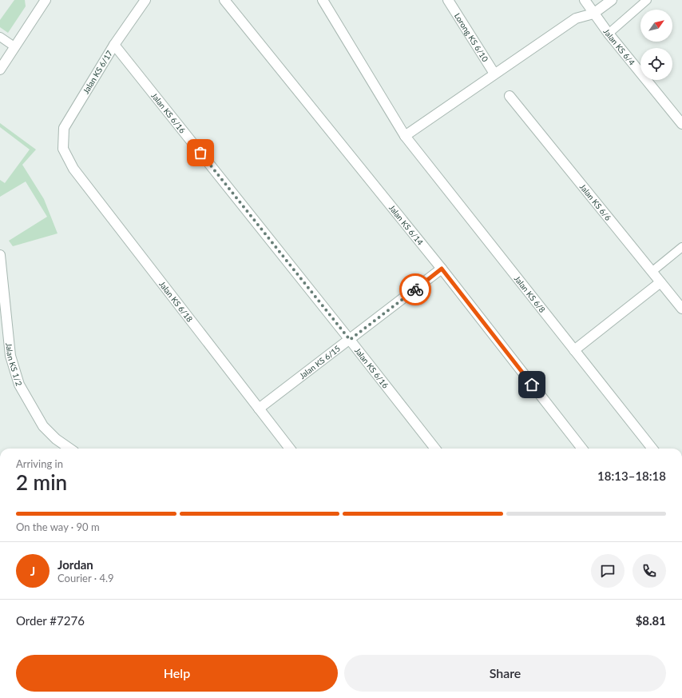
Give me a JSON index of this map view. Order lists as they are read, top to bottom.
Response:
{
  "streets": {
    "street": [
      "Lorong KS 6/10",
      "Jalan KS 6/4",
      "Jalan KS 6/17",
      "Jalan KS 6/16",
      "Jalan KS 6/6",
      "Jalan KS 6/14",
      "Jalan KS 6/8",
      "Jalan KS 6/18",
      "Jalan KS 6/15",
      "Jalan KS 1/2"
    ]
  },
  "crossings": [
    ["Jalan KS 6/17", "Jalan KS 6/16"],
    ["Jalan KS 6/17", "Jalan KS 6/18"],
    ["Jalan KS 6/16", "Jalan KS 6/15"],
    ["Jalan KS 6/14", "Jalan KS 6/15"],
    ["Jalan KS 6/18", "Jalan KS 6/15"]
  ],
  "north": "top right",
  "page": {
    "heading": ["2 min", "Arriving in", "18:13–18:18"],
    "panel": [
      "Jordan",
      "Courier · 4.9",
      "Order #7276",
      "$8.81"
    ],
    "bar": "On the way · 90 m",
    "round": "J",
    "buttons": ["Help", "Share"]
  }
}
